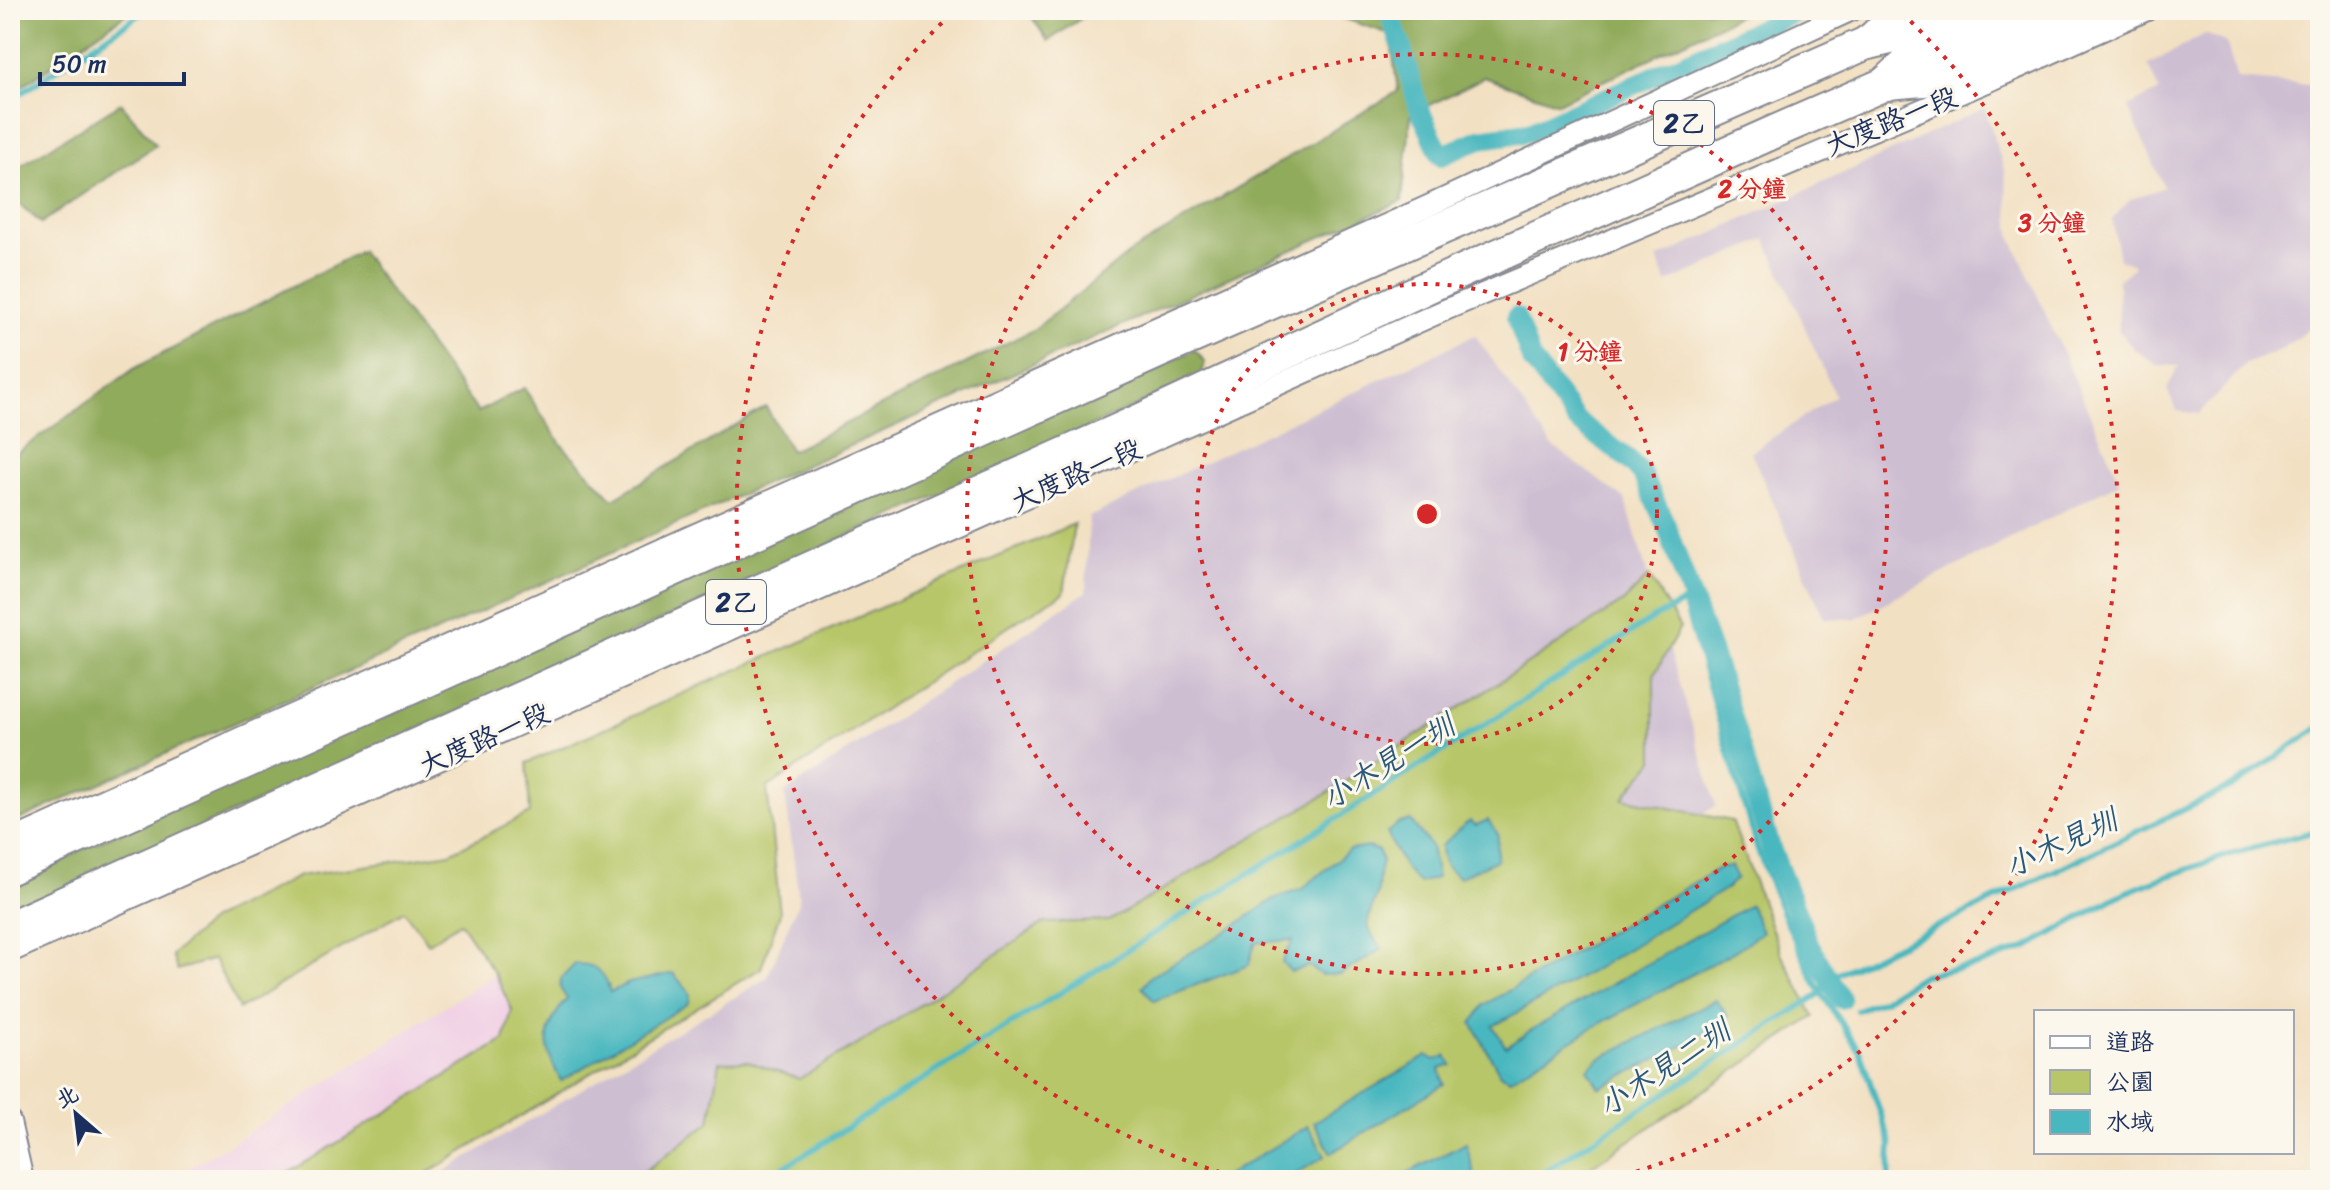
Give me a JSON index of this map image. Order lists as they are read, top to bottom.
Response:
{
  "streets": {
    "main road": ["大度路一段", "2乙"]
  },
  "water": ["小木見一圳", "小木見圳", "小木見二圳"],
  "legend": ["道路", "公園", "水域"],
  "scale_bar": "50 m",
  "north": "top left",
  "rings": ["2 分鐘", "3 分鐘", "1 分鐘"]
}
